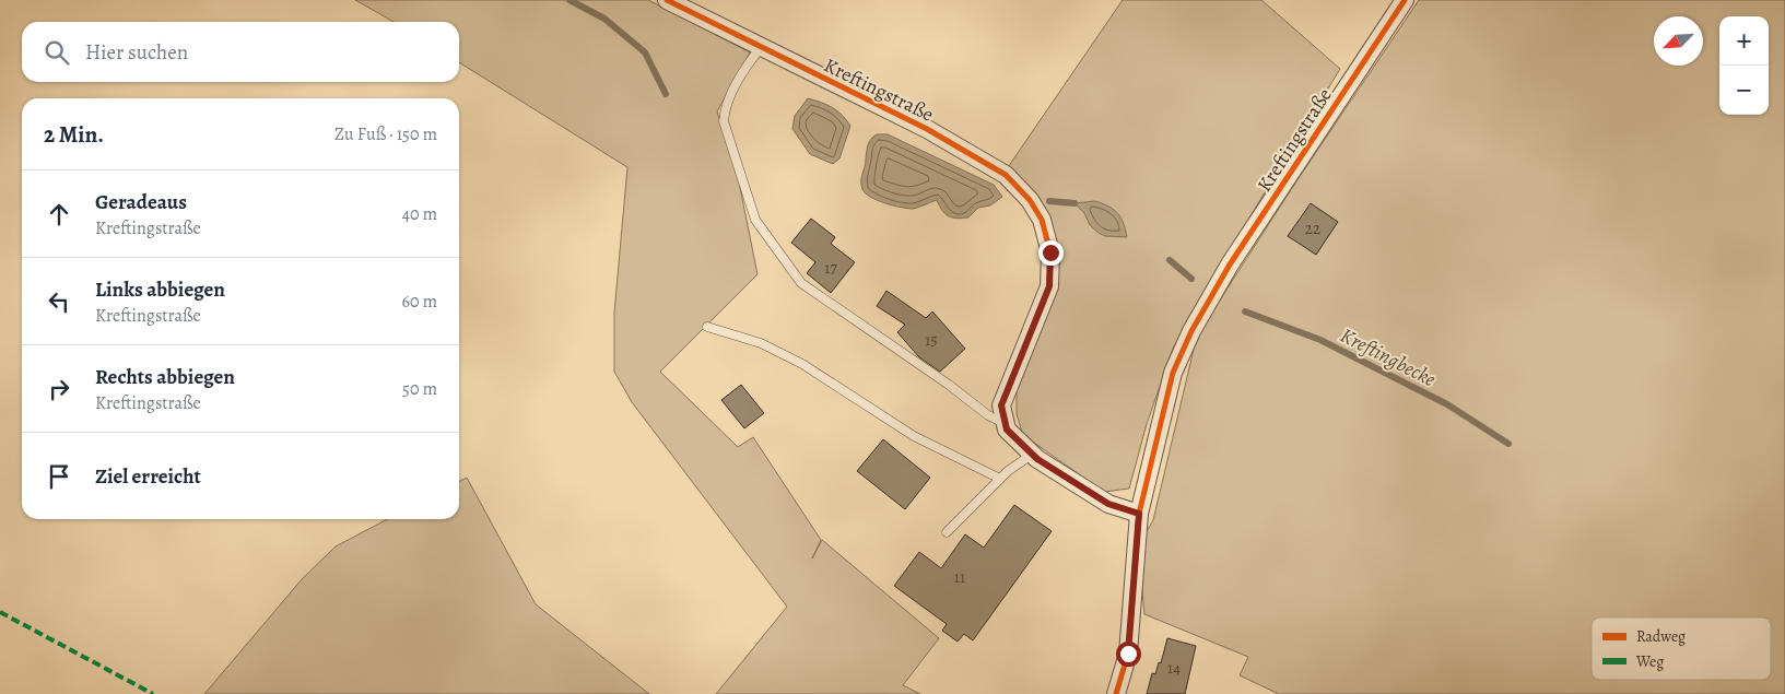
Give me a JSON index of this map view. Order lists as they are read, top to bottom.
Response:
{
  "streets": {
    "street": ["Kreftingstraße"]
  },
  "water": ["Kreftingbecke"],
  "house_numbers": [
    "22",
    "17",
    "15",
    "11",
    "14"
  ],
  "legend": ["Radweg", "Weg"],
  "north": "bottom left",
  "page": {
    "map_buttons": ["+", "−"],
    "search": "Hier suchen",
    "heading": ["2 Min.", "Zu Fuß · 150 m"],
    "list": [
      ["Geradeaus", "Kreftingstraße", "40 m"],
      ["Links abbiegen", "Kreftingstraße", "60 m"],
      ["Rechts abbiegen", "Kreftingstraße", "50 m"],
      "Ziel erreicht"
    ]
  }
}
